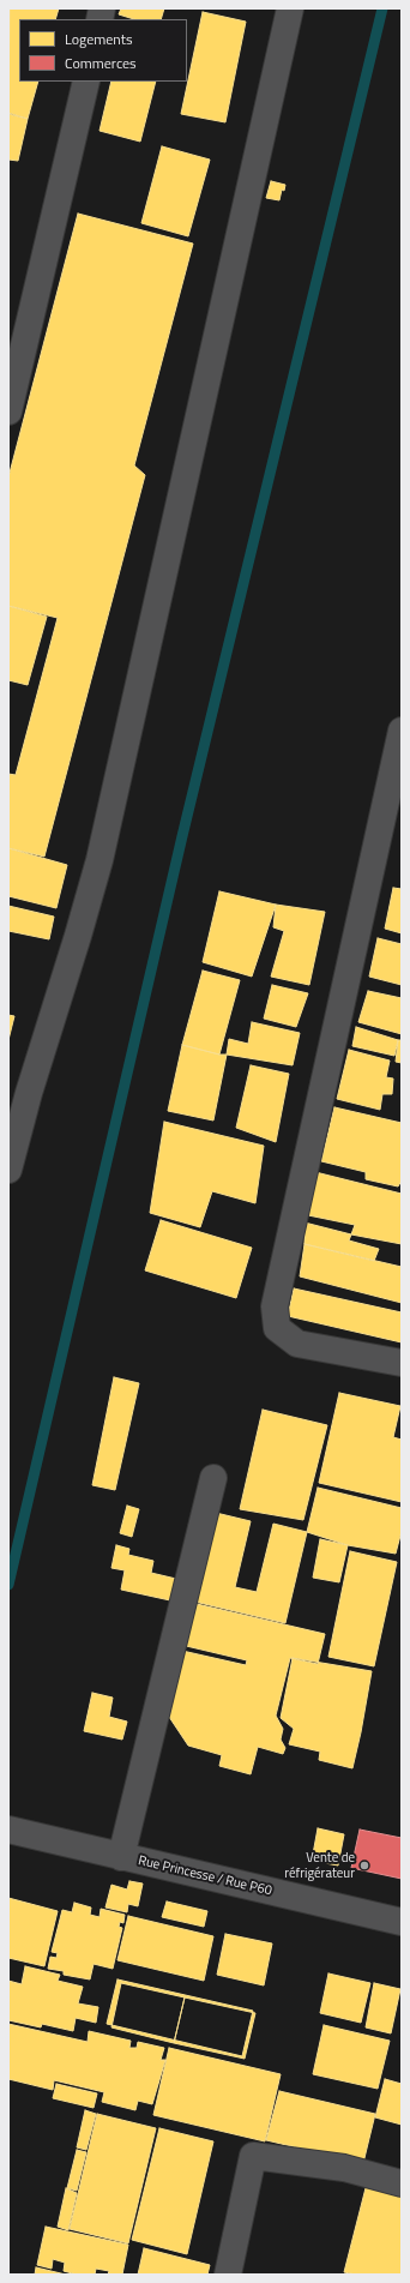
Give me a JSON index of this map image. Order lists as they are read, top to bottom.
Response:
{
  "streets": {
    "street": ["Rue Princesse / Rue P60"]
  },
  "places": ["Vente de réfrigérateur"],
  "legend": ["Logements", "Commerces"]
}
